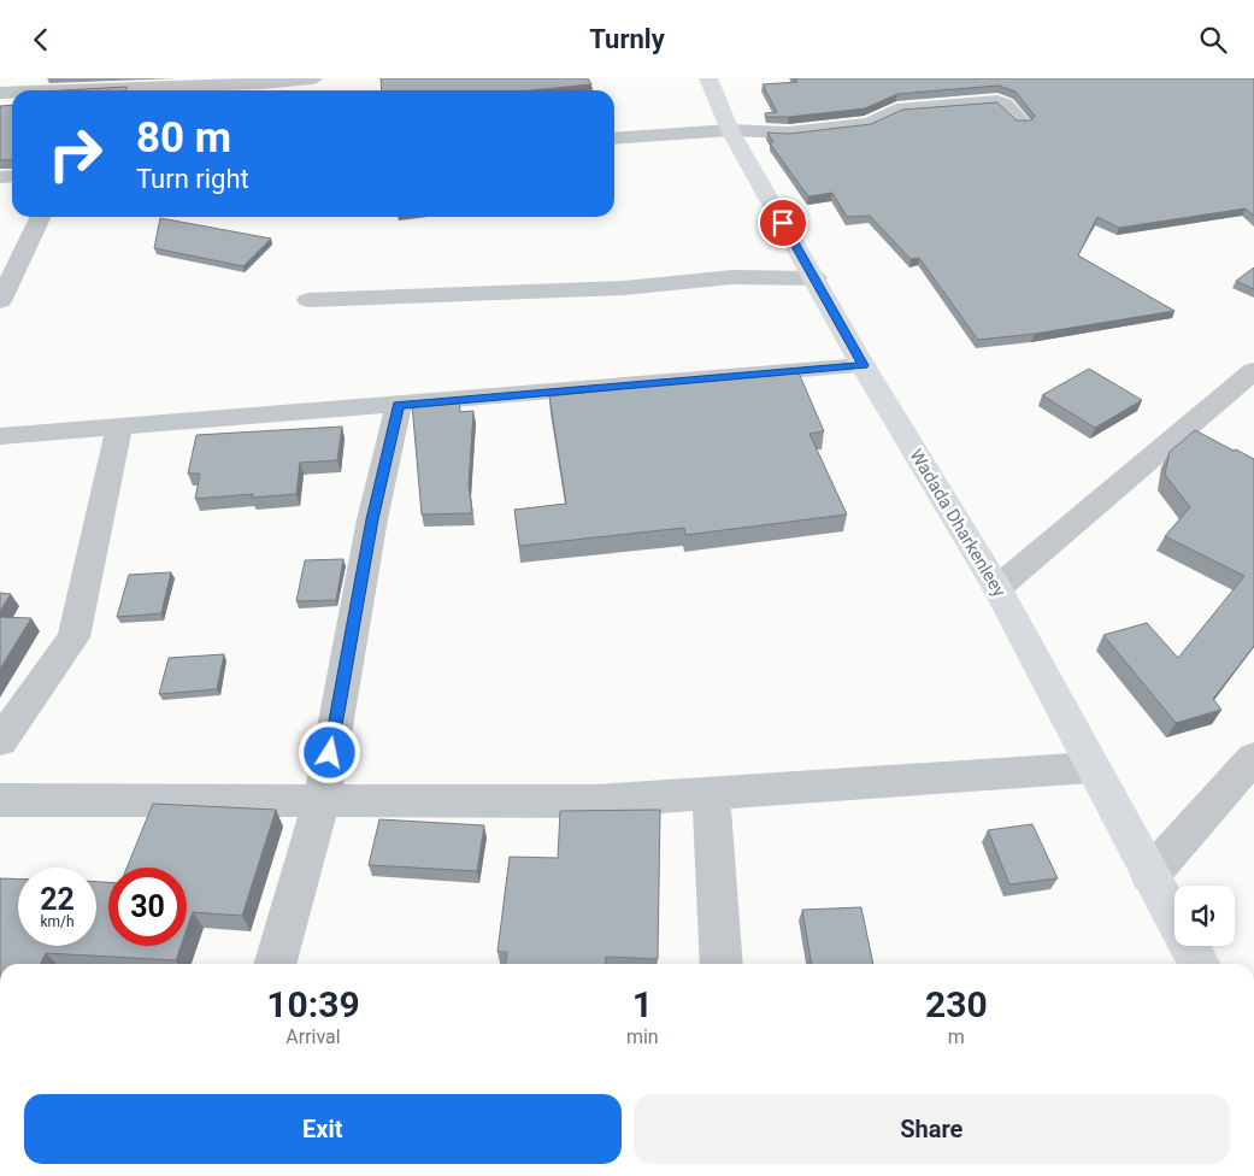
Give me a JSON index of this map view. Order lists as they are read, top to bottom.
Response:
{
  "streets": {
    "main road": ["Wadada Dharkenleey"]
  },
  "page": {
    "header": "Turnly",
    "turn": ["80 m", "Turn right"],
    "speed": "22 km/h",
    "limit": "30",
    "eta": [
      "10:39",
      "Arrival",
      "1",
      "min",
      "230",
      "m"
    ],
    "buttons": ["Exit", "Share"]
  }
}
